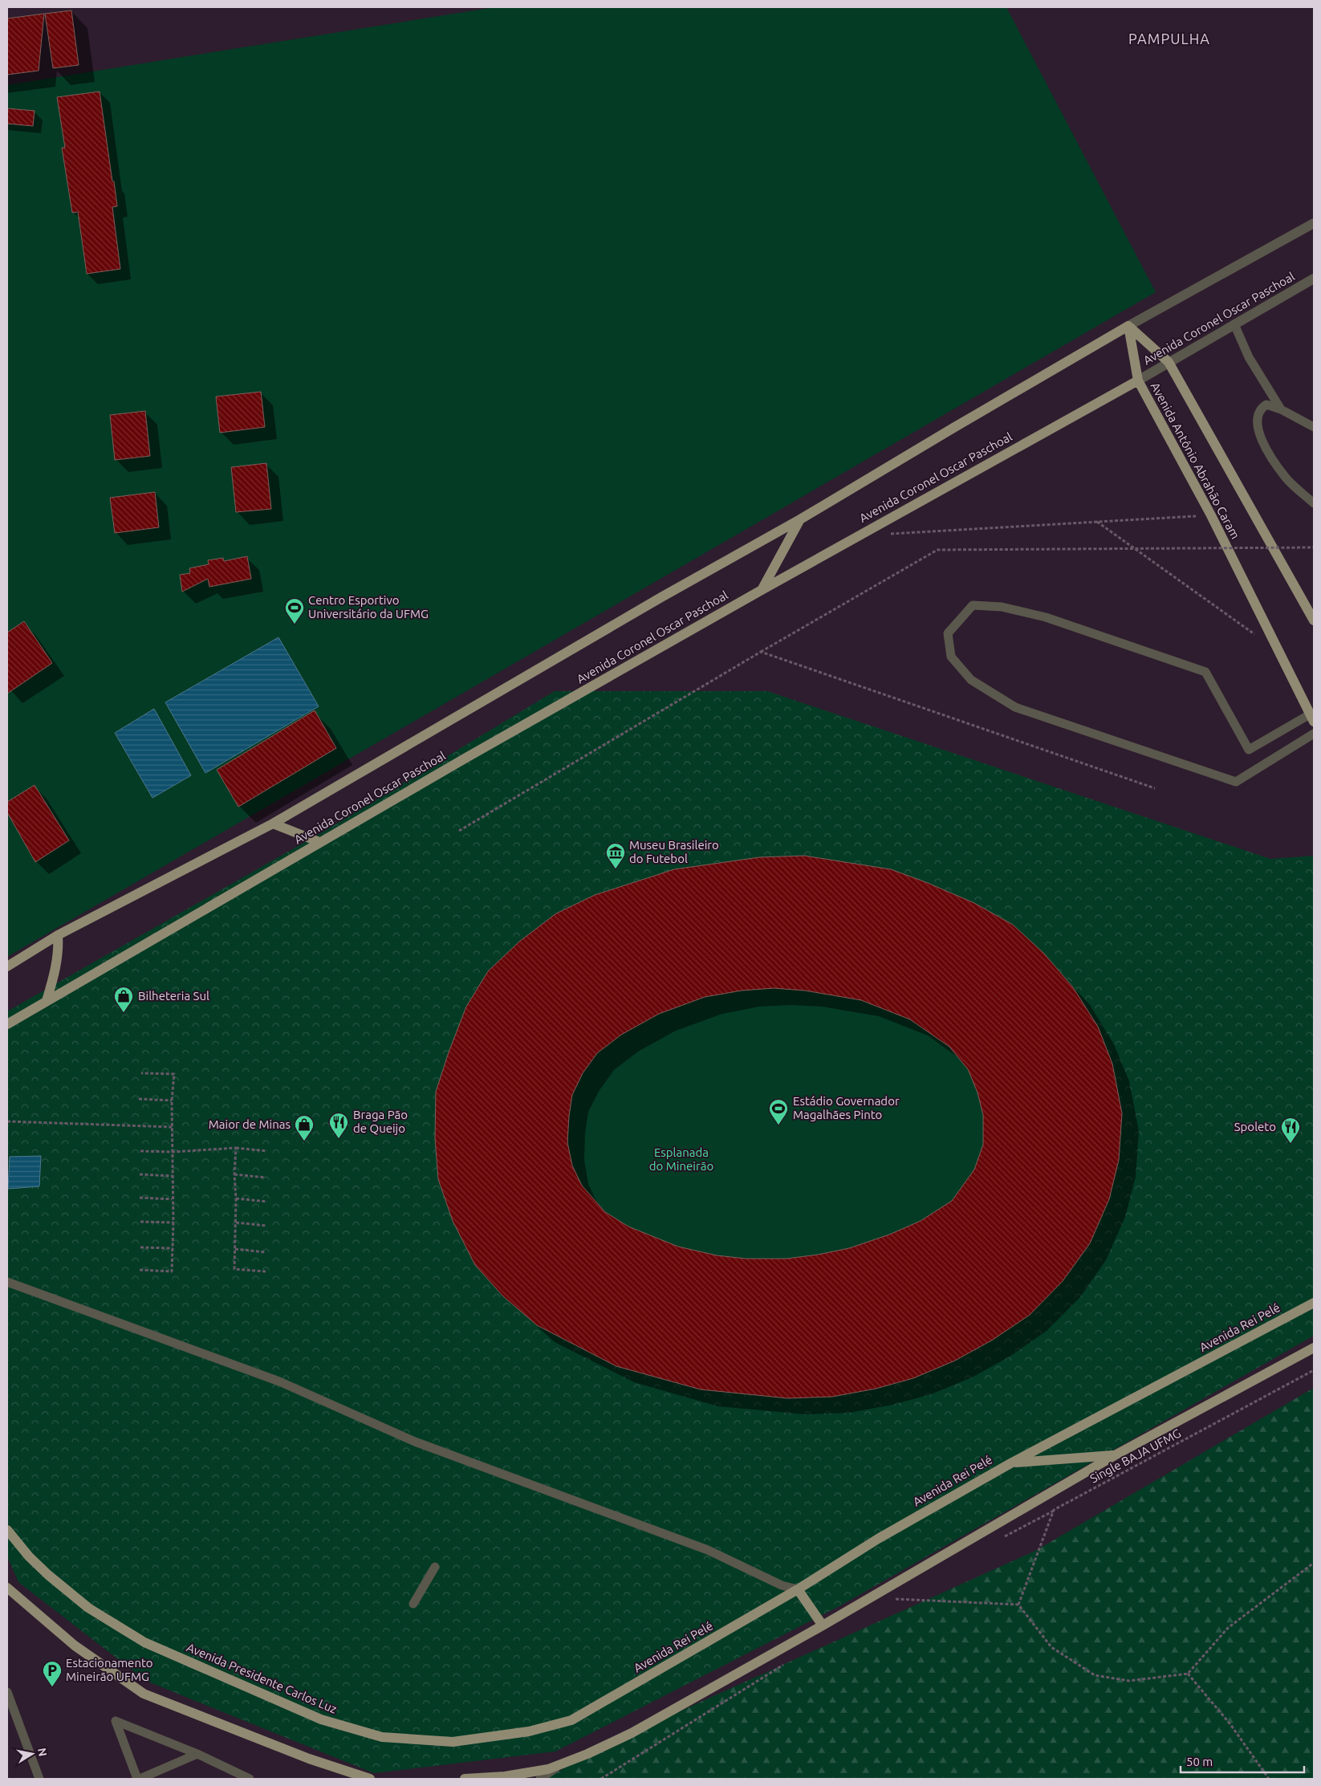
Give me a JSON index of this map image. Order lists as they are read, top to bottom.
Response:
{
  "streets": {
    "main road": [
      "Avenida Coronel Oscar Paschoal",
      "Avenida Antônio Abrahão Caram",
      "Avenida Rei Pelé",
      "Avenida Presidente Carlos Luz"
    ],
    "path": ["Single BAJA UFMG"]
  },
  "crossings": [
    ["Avenida Coronel Oscar Paschoal", "Avenida Antônio Abrahão Caram"],
    ["Avenida Rei Pelé", "Avenida Presidente Carlos Luz"]
  ],
  "districts": ["PAMPULHA"],
  "parks": ["Esplanada do Mineirão"],
  "places": {
    "sports": ["Centro Esportivo Universitário da UFMG", "Estádio Governador Magalhães Pinto"],
    "museum": ["Museu Brasileiro do Futebol"],
    "shop": ["Bilheteria Sul", "Maior de Minas"],
    "restaurant": ["Braga Pão de Queijo", "Spoleto"],
    "parking": ["Estacionamento Mineirão UFMG"]
  },
  "scale_bar": "50 m",
  "north": "right"
}
